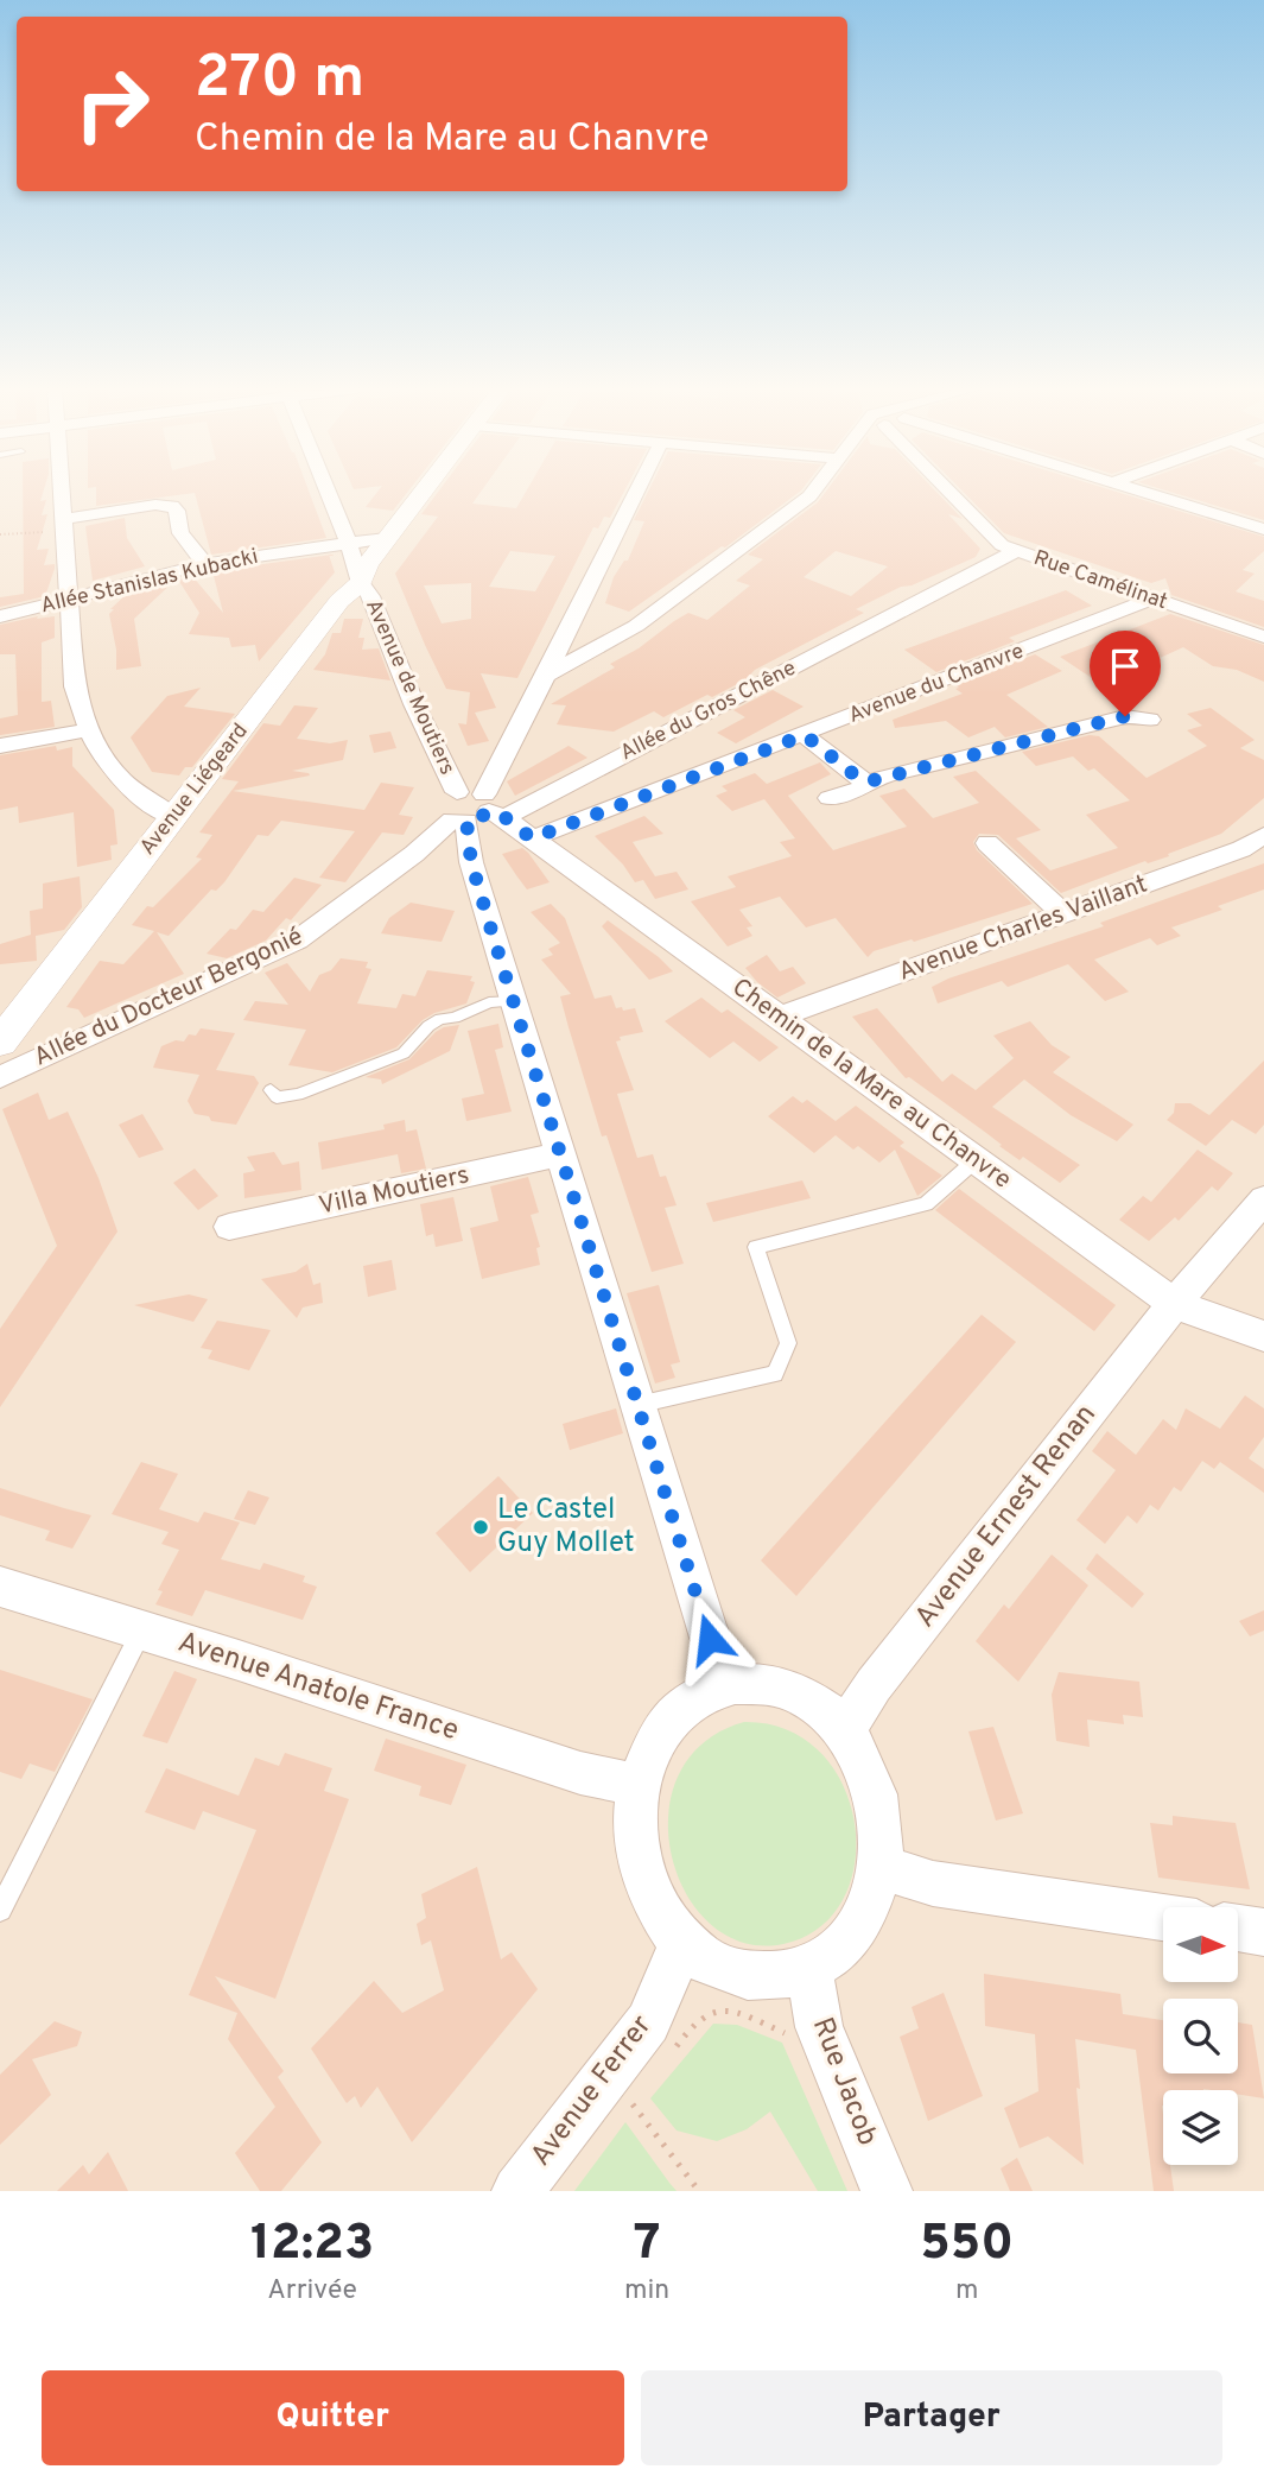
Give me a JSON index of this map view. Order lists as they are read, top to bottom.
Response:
{
  "streets": {
    "street": [
      "Rue Camélinat",
      "Allée Stanislas Kubacki",
      "Avenue du Chanvre",
      "Avenue de Moutiers",
      "Allée du Gros Chêne",
      "Avenue Liégeard",
      "Avenue Charles Vaillant",
      "Allée du Docteur Bergonié",
      "Chemin de la Mare au Chanvre",
      "Villa Moutiers",
      "Avenue Ernest Renan",
      "Avenue Anatole France",
      "Rue Jacob",
      "Avenue Ferrer"
    ]
  },
  "crossings": [
    ["Rue Camélinat", "Avenue du Chanvre"],
    ["Rue Camélinat", "Allée du Gros Chêne"],
    ["Allée Stanislas Kubacki", "Avenue de Moutiers"],
    ["Avenue du Chanvre", "Chemin de la Mare au Chanvre"],
    ["Avenue de Moutiers", "Allée du Gros Chêne"],
    ["Avenue de Moutiers", "Avenue Liégeard"],
    ["Avenue de Moutiers", "Allée du Docteur Bergonié"],
    ["Avenue de Moutiers", "Chemin de la Mare au Chanvre"],
    ["Avenue de Moutiers", "Villa Moutiers"],
    ["Avenue de Moutiers", "Avenue Ernest Renan"],
    ["Avenue de Moutiers", "Avenue Anatole France"],
    ["Avenue de Moutiers", "Rue Jacob"],
    ["Avenue de Moutiers", "Avenue Ferrer"],
    ["Allée du Gros Chêne", "Allée du Docteur Bergonié"],
    ["Allée du Gros Chêne", "Chemin de la Mare au Chanvre"],
    ["Avenue Charles Vaillant", "Chemin de la Mare au Chanvre"],
    ["Allée du Docteur Bergonié", "Chemin de la Mare au Chanvre"],
    ["Chemin de la Mare au Chanvre", "Avenue Ernest Renan"],
    ["Avenue Ernest Renan", "Avenue Anatole France"],
    ["Avenue Ernest Renan", "Rue Jacob"],
    ["Avenue Ernest Renan", "Avenue Ferrer"],
    ["Avenue Anatole France", "Rue Jacob"],
    ["Avenue Anatole France", "Avenue Ferrer"],
    ["Rue Jacob", "Avenue Ferrer"]
  ],
  "places": ["Le Castel Guy Mollet"],
  "north": "right",
  "page": {
    "turn": ["270 m", "Chemin de la Mare au Chanvre"],
    "eta": [
      "12:23",
      "Arrivée",
      "7",
      "min",
      "550",
      "m"
    ],
    "buttons": ["Quitter", "Partager"]
  }
}
